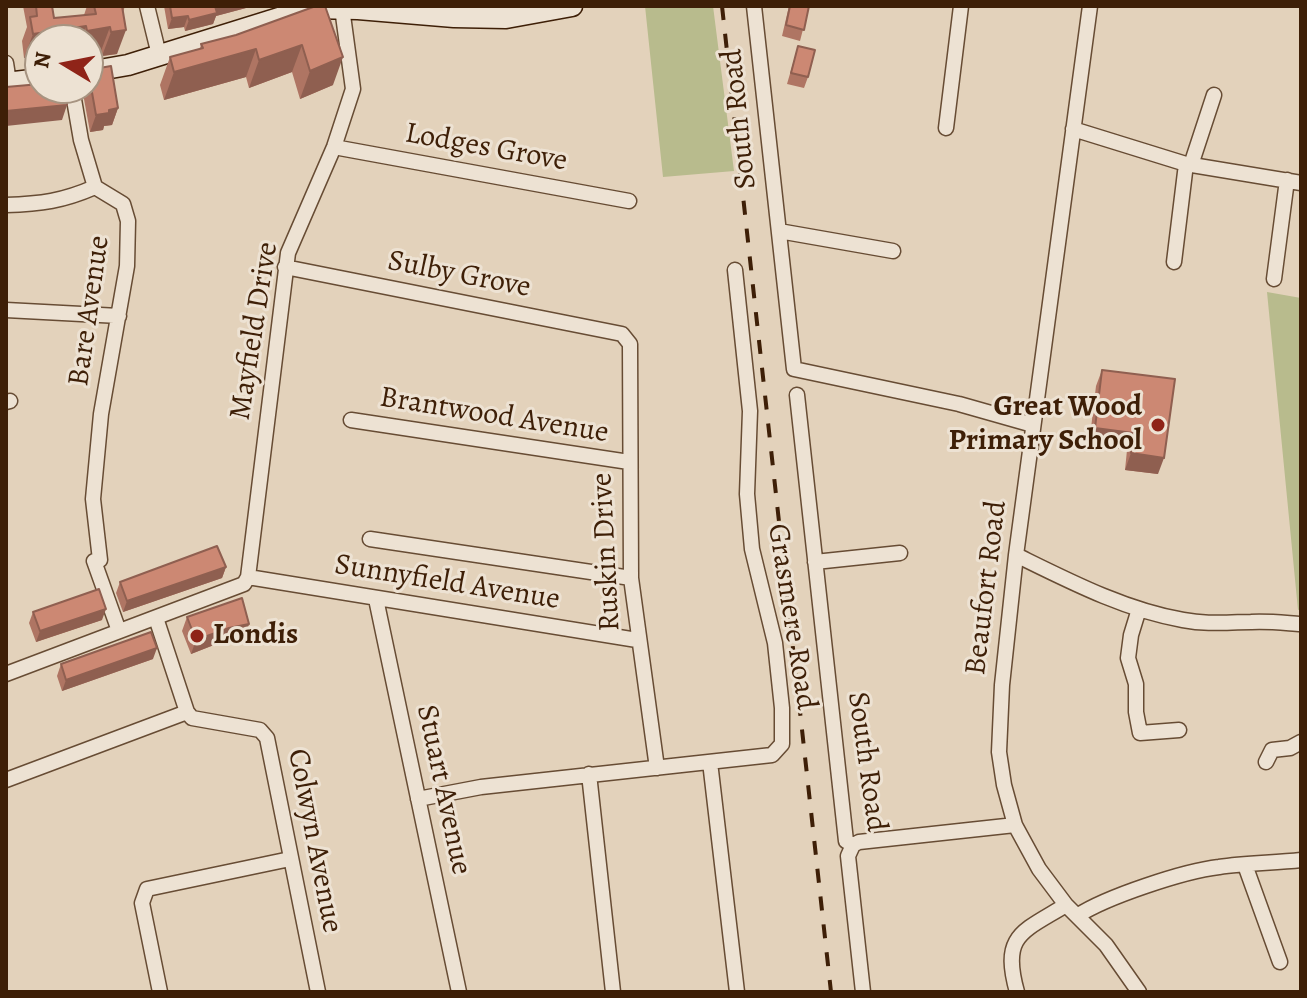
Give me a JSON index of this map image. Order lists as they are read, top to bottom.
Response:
{
  "streets": {
    "street": [
      "South Road",
      "Lodges Grove",
      "Sulby Grove",
      "Bare Avenue",
      "Mayfield Drive",
      "Brantwood Avenue",
      "Ruskin Drive",
      "Sunnyfield Avenue",
      "Beaufort Road",
      "Grasmere Road",
      "Stuart Avenue",
      "Colwyn Avenue"
    ]
  },
  "crossings": [
    ["South Road", "Beaufort Road"],
    ["Lodges Grove", "Mayfield Drive"],
    ["Sulby Grove", "Mayfield Drive"],
    ["Sulby Grove", "Ruskin Drive"],
    ["Mayfield Drive", "Sunnyfield Avenue"],
    ["Brantwood Avenue", "Ruskin Drive"],
    ["Ruskin Drive", "Sunnyfield Avenue"],
    ["Ruskin Drive", "Grasmere Road"],
    ["Sunnyfield Avenue", "Stuart Avenue"],
    ["Grasmere Road", "Stuart Avenue"]
  ],
  "places": ["Great Wood Primary School", "Londis"],
  "north": "left"
}
